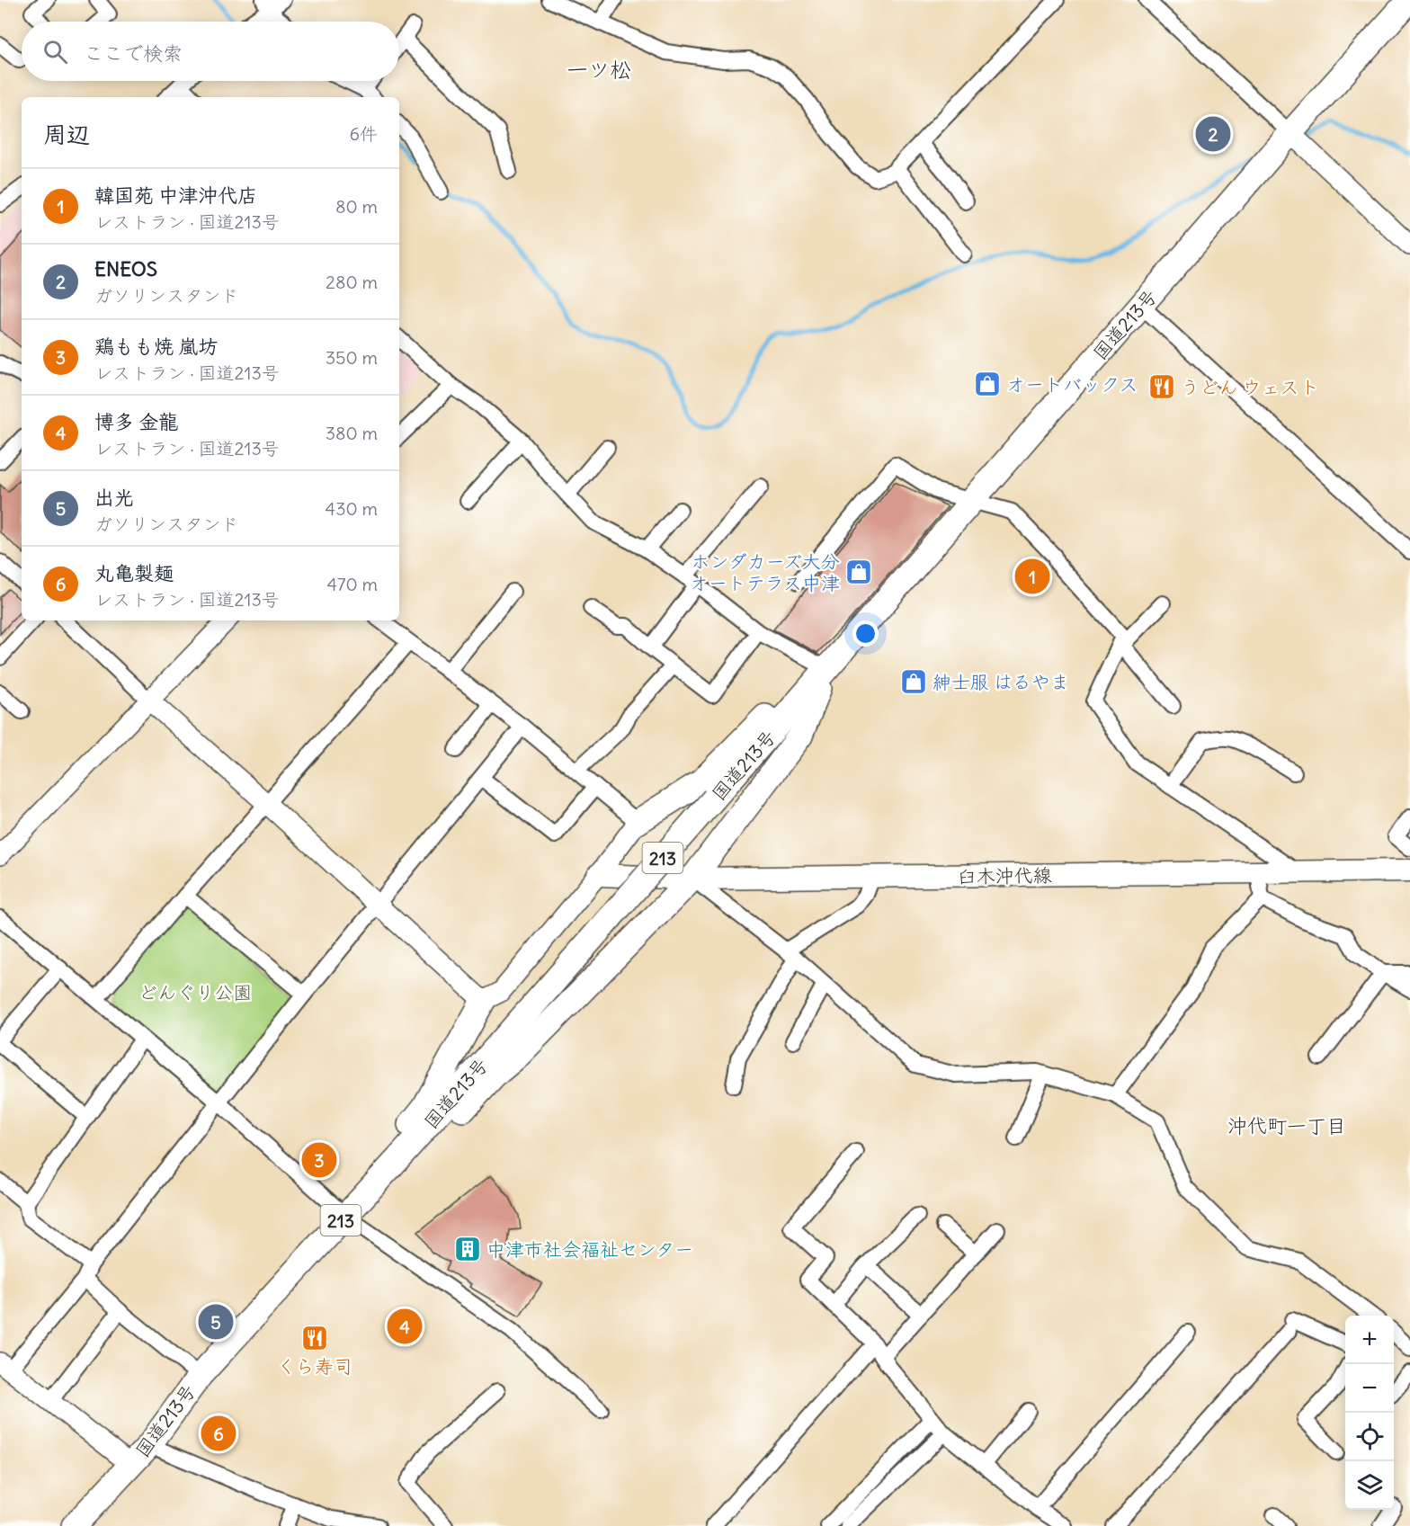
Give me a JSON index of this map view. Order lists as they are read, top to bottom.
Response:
{
  "streets": {
    "highway": ["国道213号", "213"],
    "main road": ["臼木沖代線"]
  },
  "districts": ["一ツ松", "沖代町一丁目"],
  "parks": ["どんぐり公園"],
  "places": {
    "shop": ["オートバックス", "ホンダカーズ大分 オートテラス中津", "紳士服 はるやま"],
    "restaurant": ["うどん ウェスト", "くら寿司"],
    "building": ["中津市社会福祉センター"]
  },
  "page": {
    "search": "ここで検索",
    "heading": ["周辺", "6件"],
    "pins": [
      "2",
      "1",
      "3",
      "5",
      "4",
      "6"
    ],
    "list": [
      {
        "mark": "1",
        "name": "韓国苑 中津沖代店",
        "note": "レストラン · 国道213号",
        "value": "80 m"
      },
      {
        "mark": "2",
        "name": "ENEOS",
        "note": "ガソリンスタンド",
        "value": "280 m"
      },
      {
        "mark": "3",
        "name": "鶏もも焼 嵐坊",
        "note": "レストラン · 国道213号",
        "value": "350 m"
      },
      {
        "mark": "4",
        "name": "博多 金龍",
        "note": "レストラン · 国道213号",
        "value": "380 m"
      },
      {
        "mark": "5",
        "name": "出光",
        "note": "ガソリンスタンド",
        "value": "430 m"
      },
      {
        "mark": "6",
        "name": "丸亀製麺",
        "note": "レストラン · 国道213号",
        "value": "470 m"
      }
    ],
    "map_buttons": ["+", "−"]
  }
}
